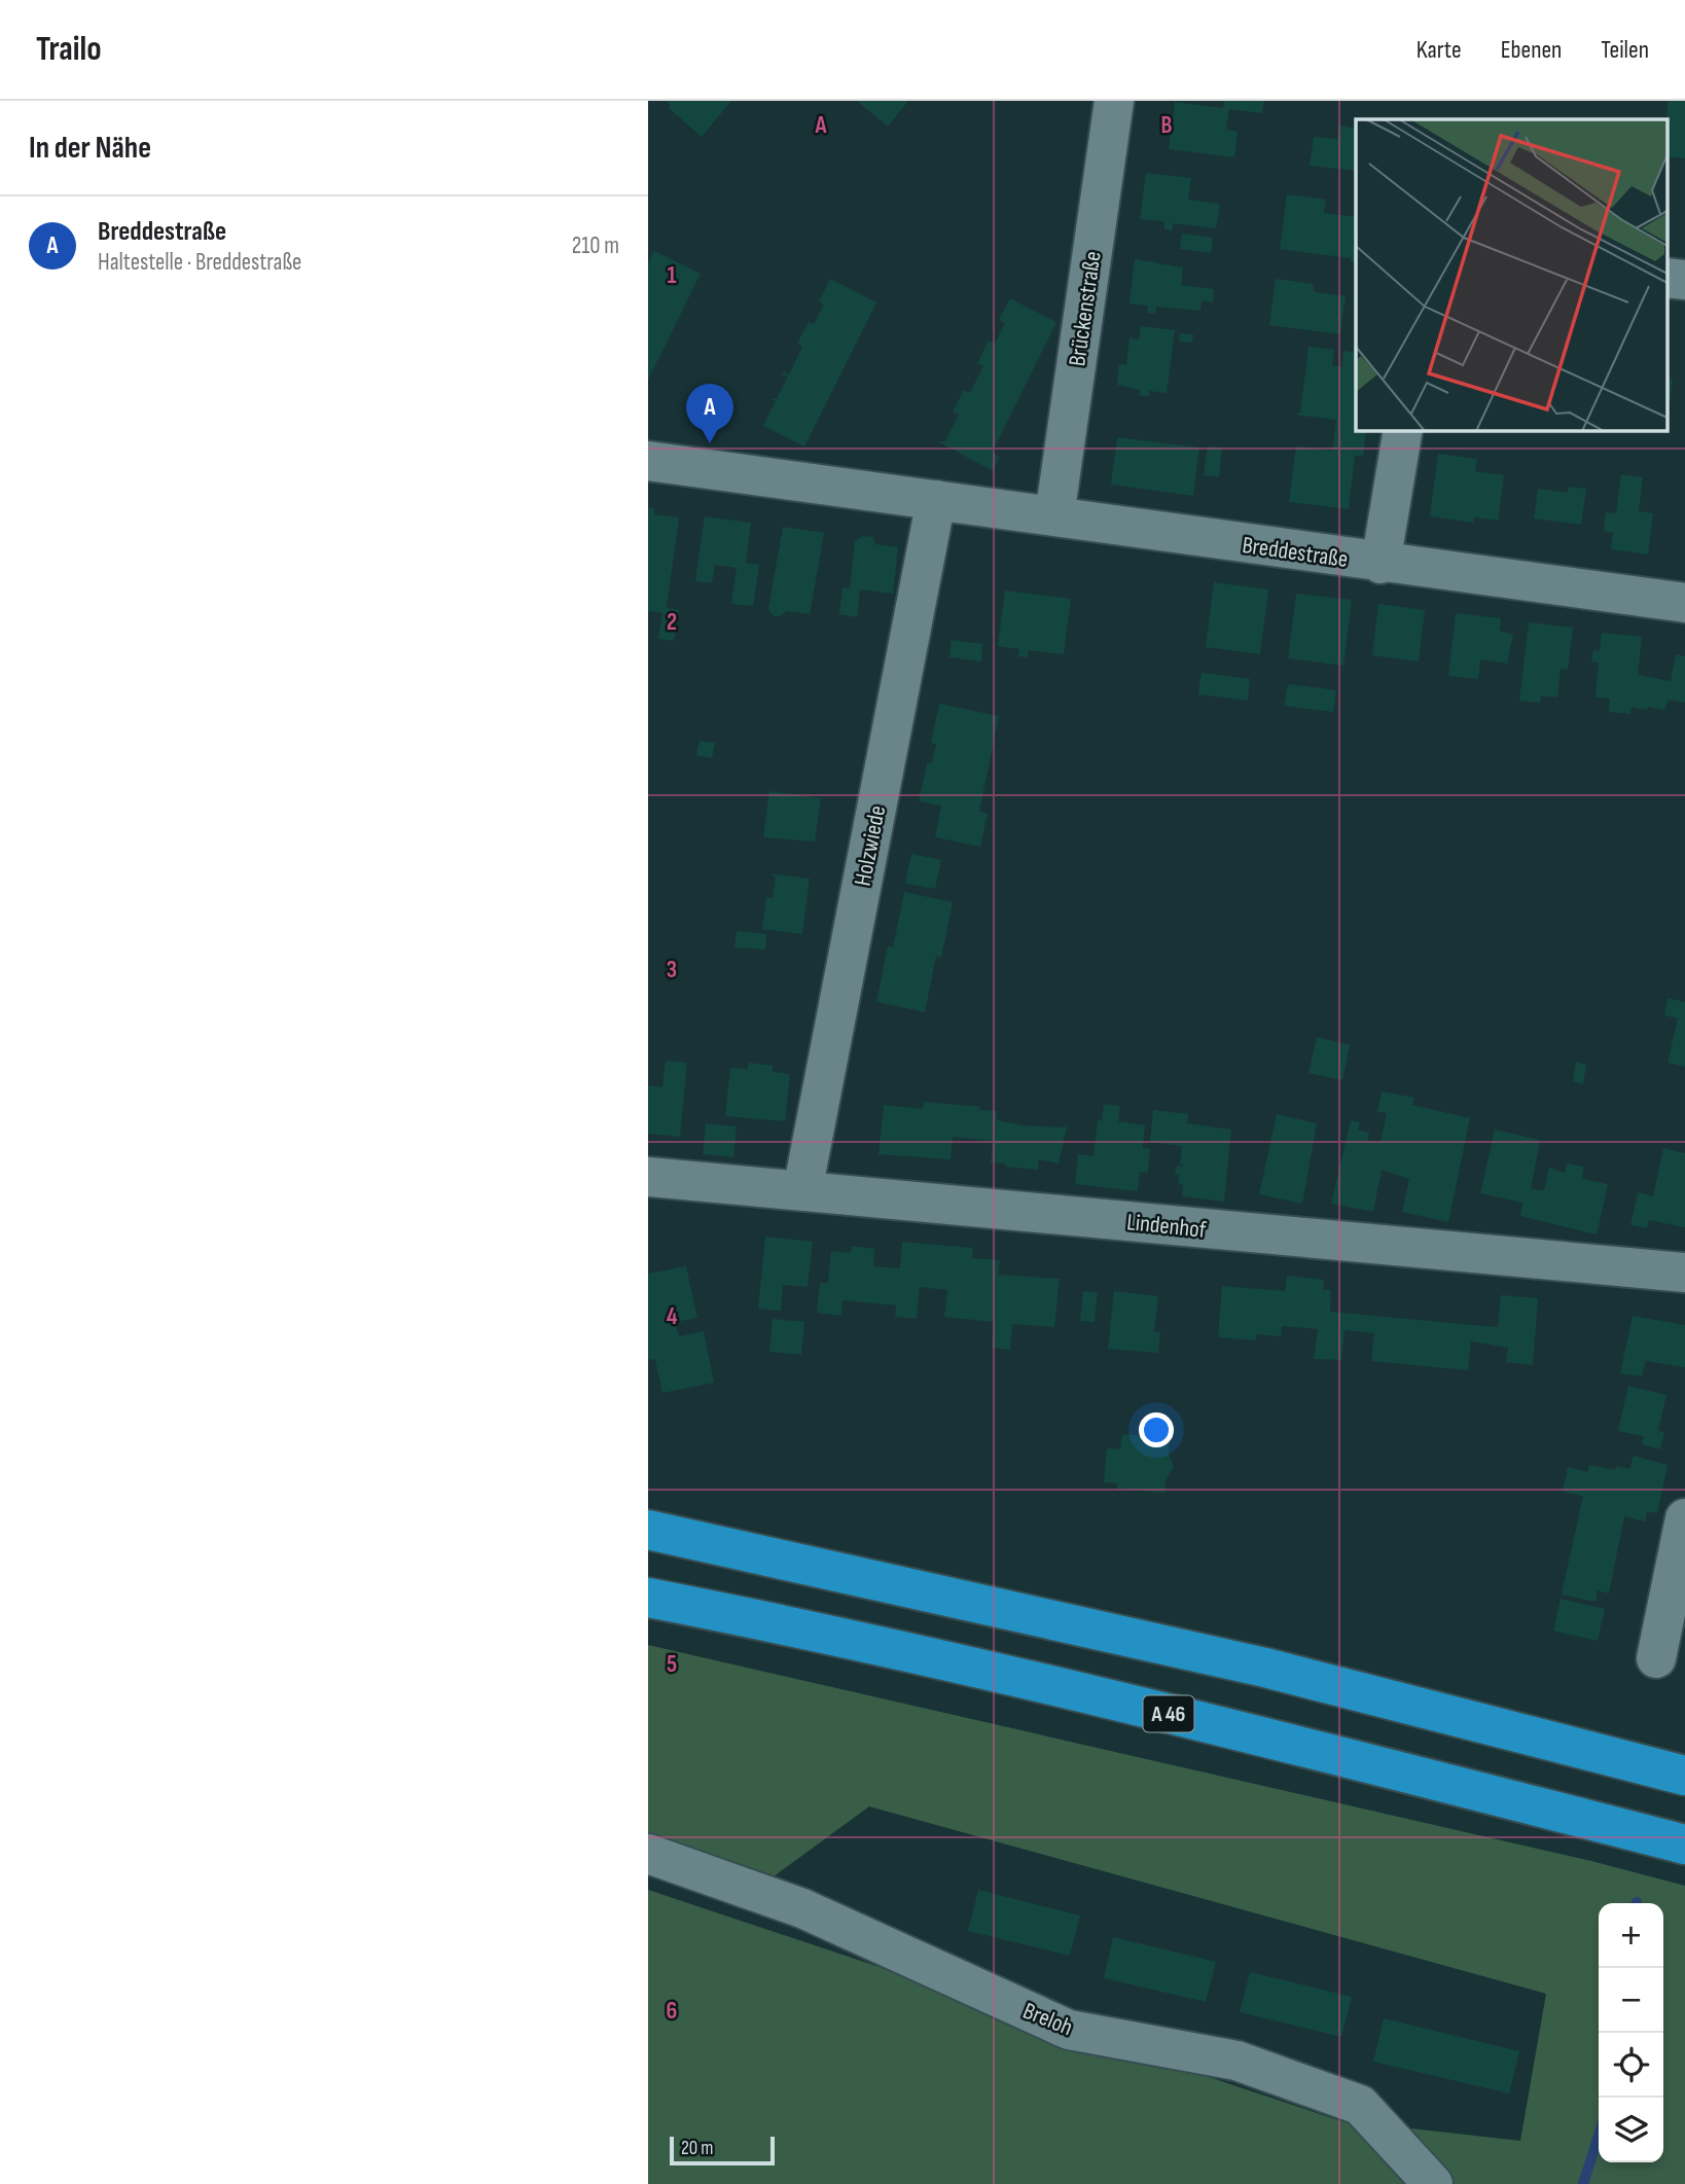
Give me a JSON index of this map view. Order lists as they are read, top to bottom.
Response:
{
  "streets": {
    "highway": ["A 46"],
    "street": [
      "Brückenstraße",
      "Breddestraße",
      "Holzwiede",
      "Lindenhof",
      "Breloh"
    ]
  },
  "crossings": [
    ["Brückenstraße", "Breddestraße"],
    ["Breddestraße", "Holzwiede"],
    ["Holzwiede", "Lindenhof"]
  ],
  "scale_bar": "20 m",
  "page": {
    "header": "Trailo",
    "nav": ["Karte", "Ebenen", "Teilen"],
    "heading": "In der Nähe",
    "list": [
      {
        "mark": "A",
        "name": "Breddestraße",
        "note": "Haltestelle · Breddestraße",
        "value": "210 m"
      }
    ],
    "pins": "A",
    "map_buttons": ["+", "−"],
    "scale": "20 m"
  },
  "grid": {
    "columns": ["A", "B"],
    "rows": [
      "1",
      "2",
      "3",
      "4",
      "5",
      "6"
    ]
  }
}
